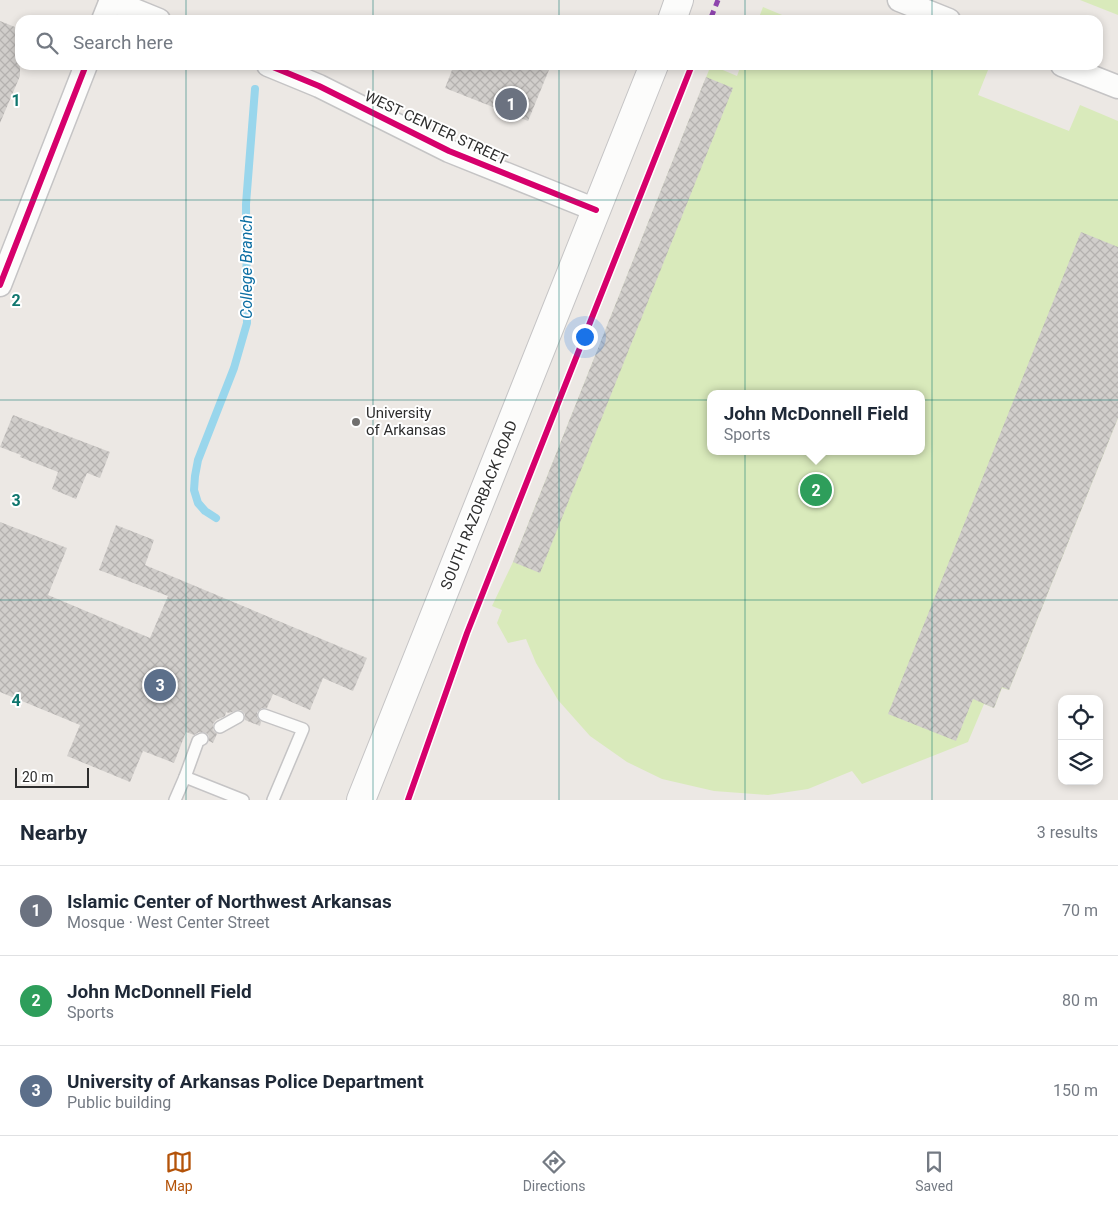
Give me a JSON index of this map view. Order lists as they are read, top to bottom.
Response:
{
  "streets": {
    "main road": ["SOUTH RAZORBACK ROAD"],
    "street": ["WEST CENTER STREET"]
  },
  "crossings": [
    ["WEST CENTER STREET", "SOUTH RAZORBACK ROAD"]
  ],
  "water": ["College Branch"],
  "places": ["University of Arkansas"],
  "scale_bar": "20 m",
  "page": {
    "search": "Search here",
    "pins": ["1", "2", "3"],
    "popup": ["John McDonnell Field", "Sports"],
    "scale": "20 m",
    "heading": ["Nearby", "3 results"],
    "list": [
      {
        "mark": "1",
        "name": "Islamic Center of Northwest Arkansas",
        "note": "Mosque · West Center Street",
        "value": "70 m"
      },
      {
        "mark": "2",
        "name": "John McDonnell Field",
        "note": "Sports",
        "value": "80 m"
      },
      {
        "mark": "3",
        "name": "University of Arkansas Police Department",
        "note": "Public building",
        "value": "150 m"
      }
    ],
    "nav": ["Map", "Directions", "Saved"]
  },
  "grid": {
    "rows": [
      "1",
      "2",
      "3",
      "4"
    ]
  }
}
